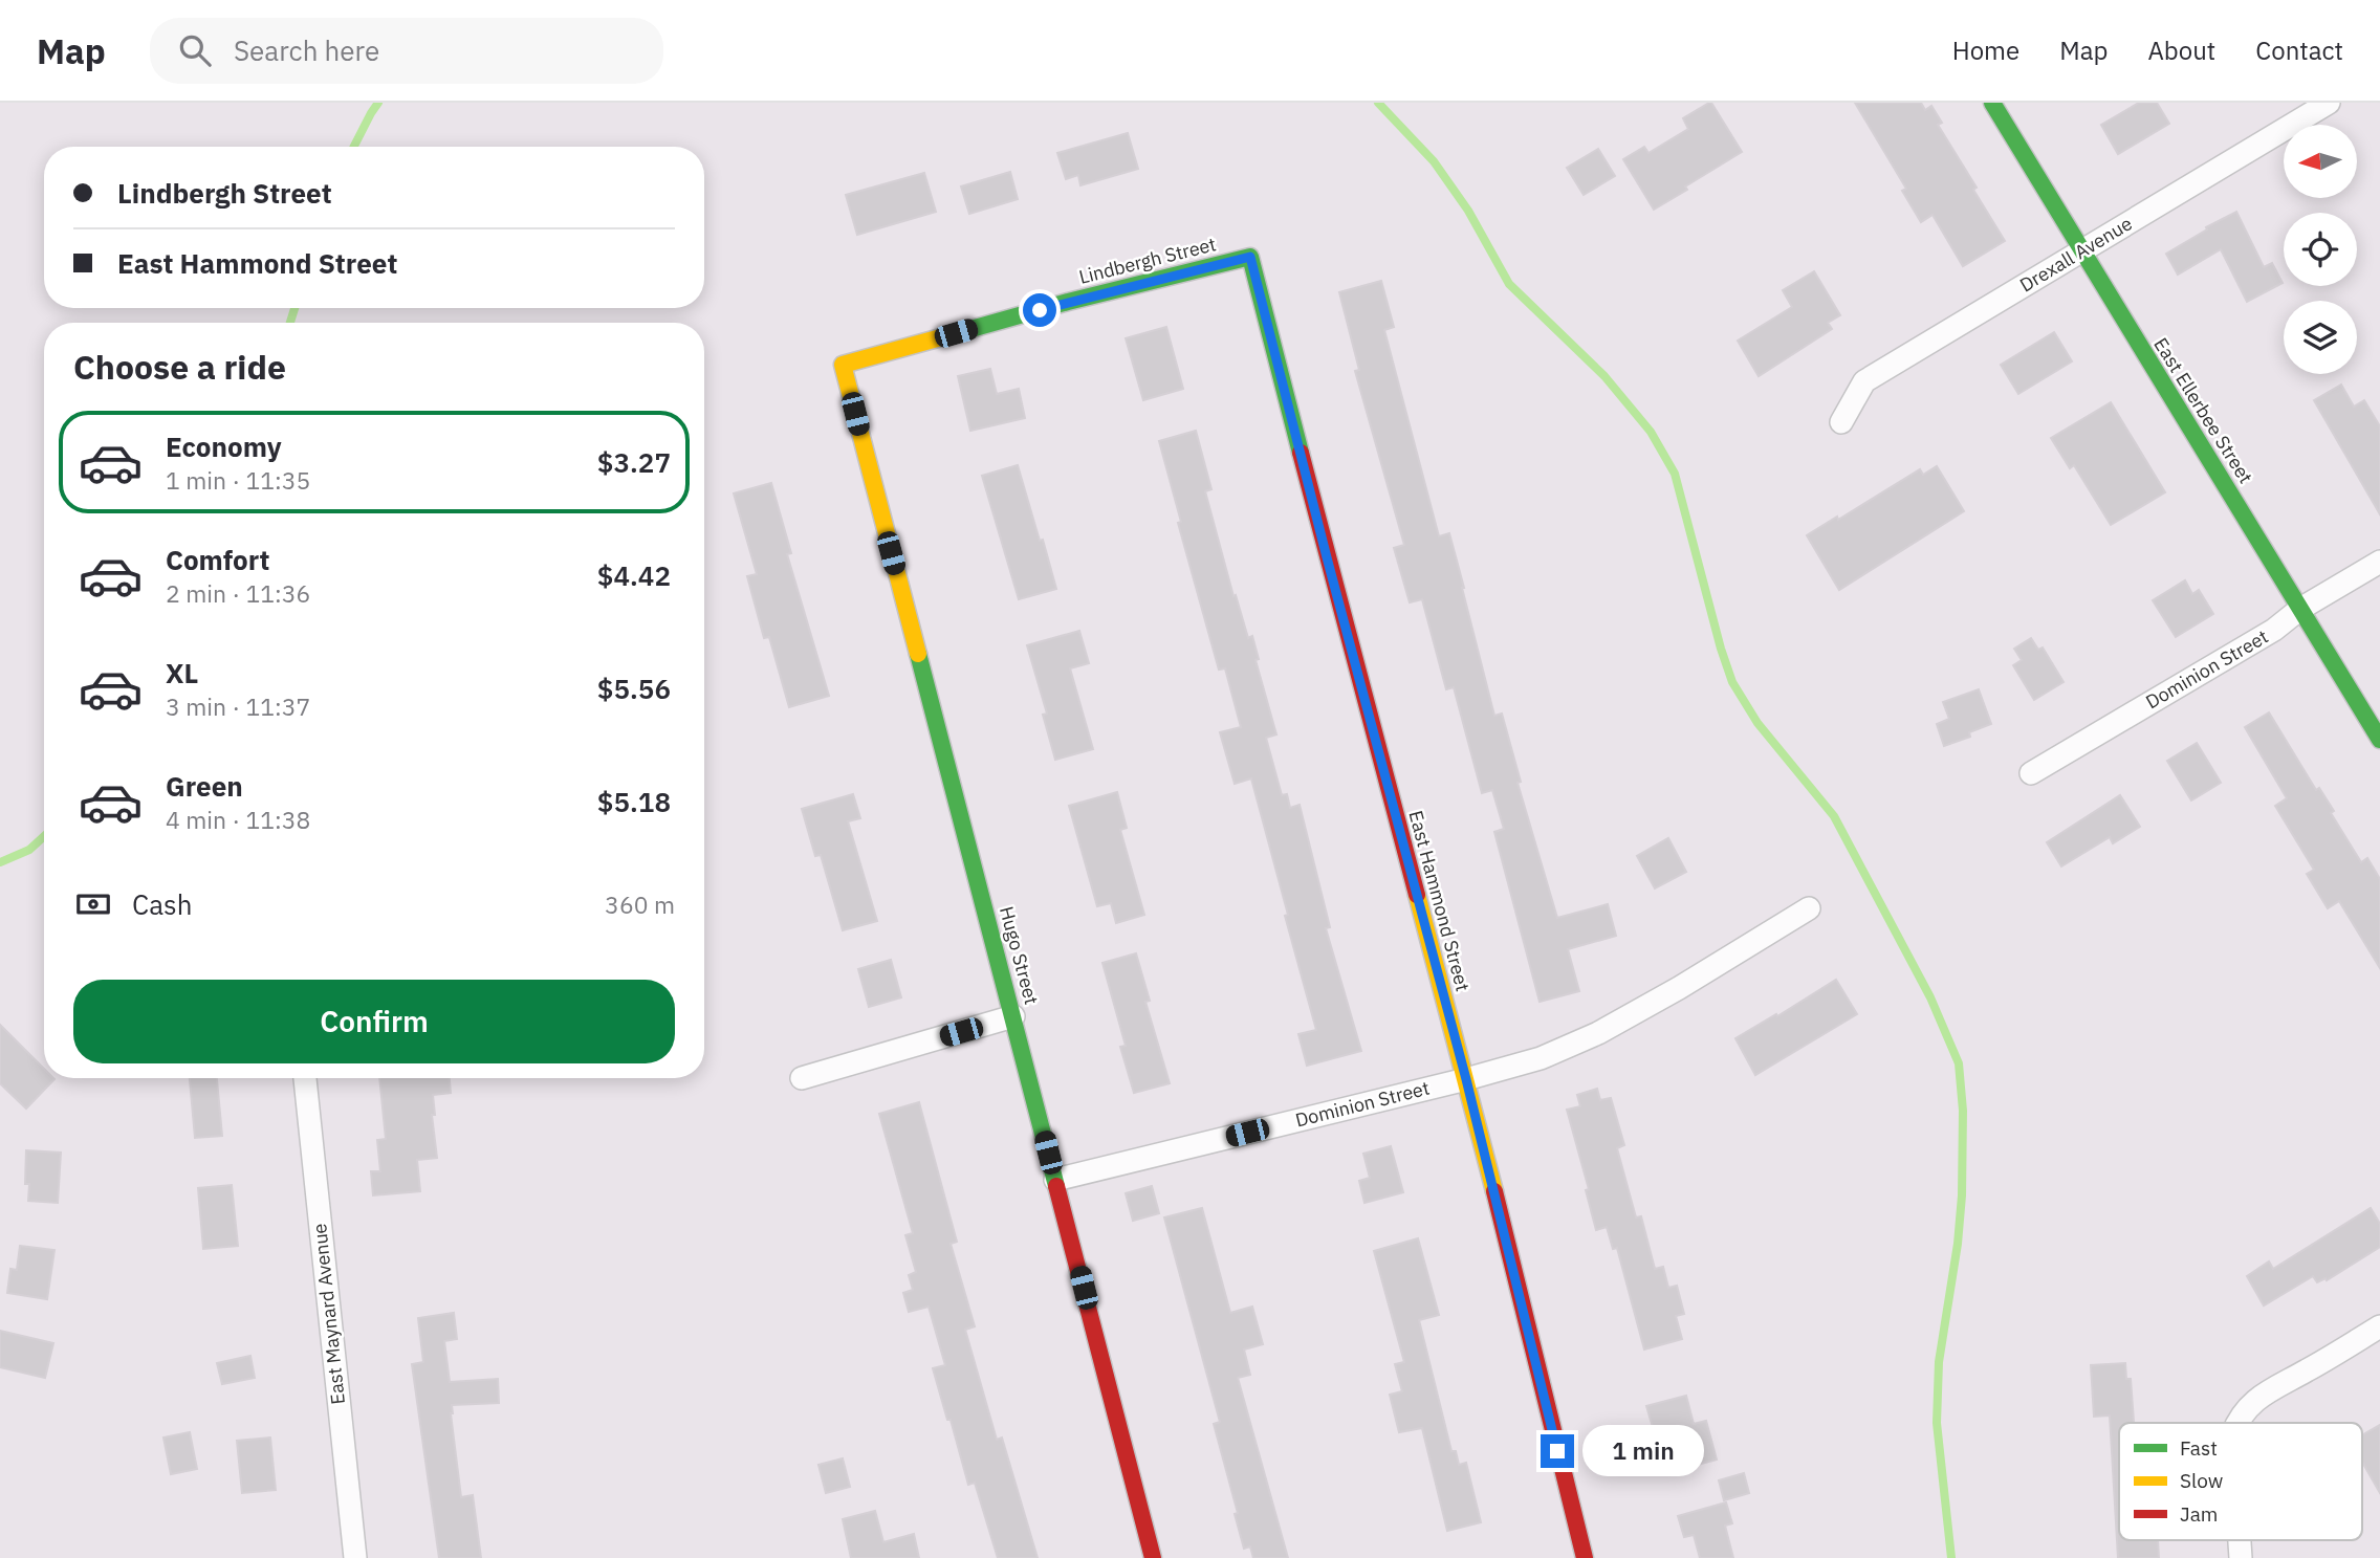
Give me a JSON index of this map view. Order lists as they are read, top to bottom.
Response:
{
  "streets": {
    "street": [
      "Drexall Avenue",
      "Lindbergh Street",
      "East Ellerbee Street",
      "Dominion Street",
      "East Hammond Street",
      "Hugo Street",
      "East Maynard Avenue"
    ]
  },
  "crossings": [
    ["Drexall Avenue", "East Ellerbee Street"],
    ["Lindbergh Street", "East Hammond Street"],
    ["Lindbergh Street", "Hugo Street"],
    ["East Ellerbee Street", "Dominion Street"],
    ["Dominion Street", "East Hammond Street"],
    ["Dominion Street", "Hugo Street"]
  ],
  "legend": ["Fast", "Slow", "Jam"],
  "north": "left",
  "page": {
    "header": "Map",
    "search": "Search here",
    "nav": [
      "Home",
      "Map",
      "About",
      "Contact"
    ],
    "banner": ["Lindbergh Street", "East Hammond Street"],
    "heading": "Choose a ride",
    "list": [
      {
        "name": "Economy",
        "note": "1 min · 11:35",
        "value": "$3.27"
      },
      {
        "name": "Comfort",
        "note": "2 min · 11:36",
        "value": "$4.42"
      },
      {
        "name": "XL",
        "note": "3 min · 11:37",
        "value": "$5.56"
      },
      {
        "name": "Green",
        "note": "4 min · 11:38",
        "value": "$5.18"
      }
    ],
    "pay": ["Cash", "360 m"],
    "buttons": "Confirm",
    "bubble": "1 min"
  }
}
